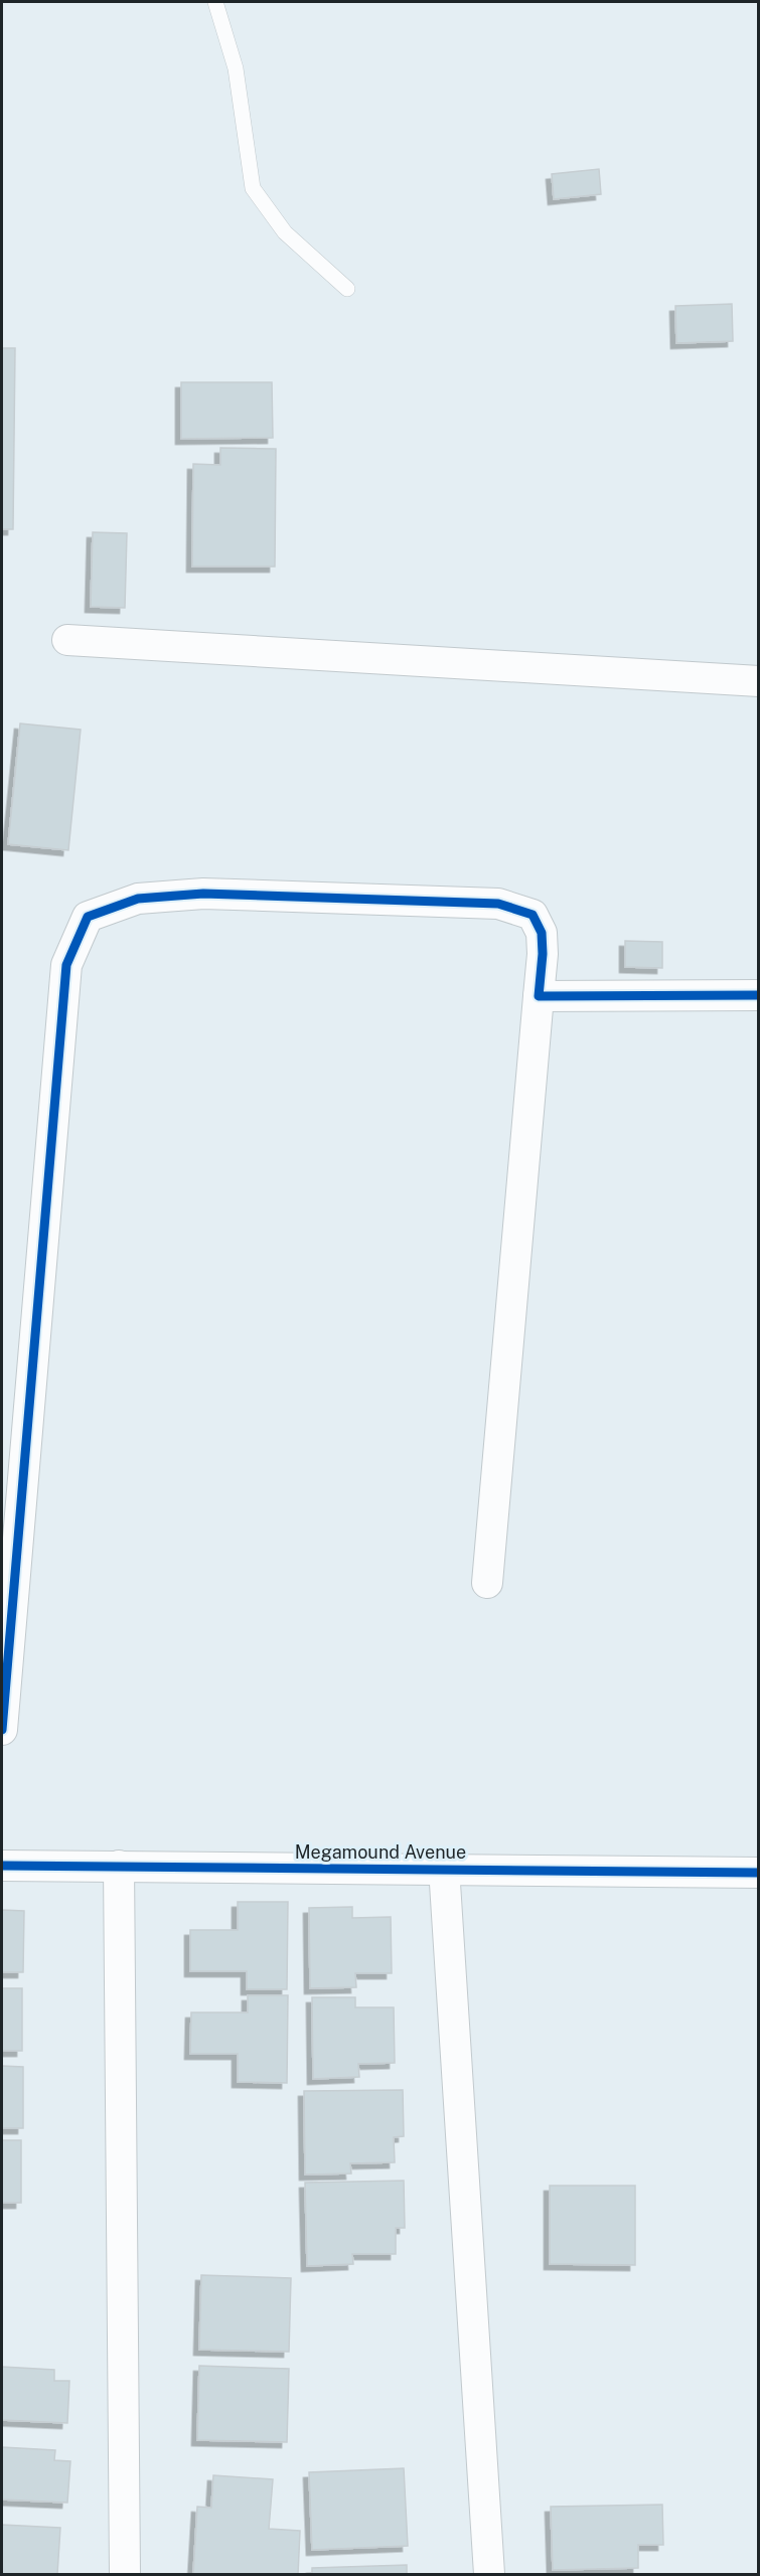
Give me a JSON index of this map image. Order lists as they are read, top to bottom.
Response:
{
  "streets": {
    "street": ["Megamound Avenue"]
  }
}
